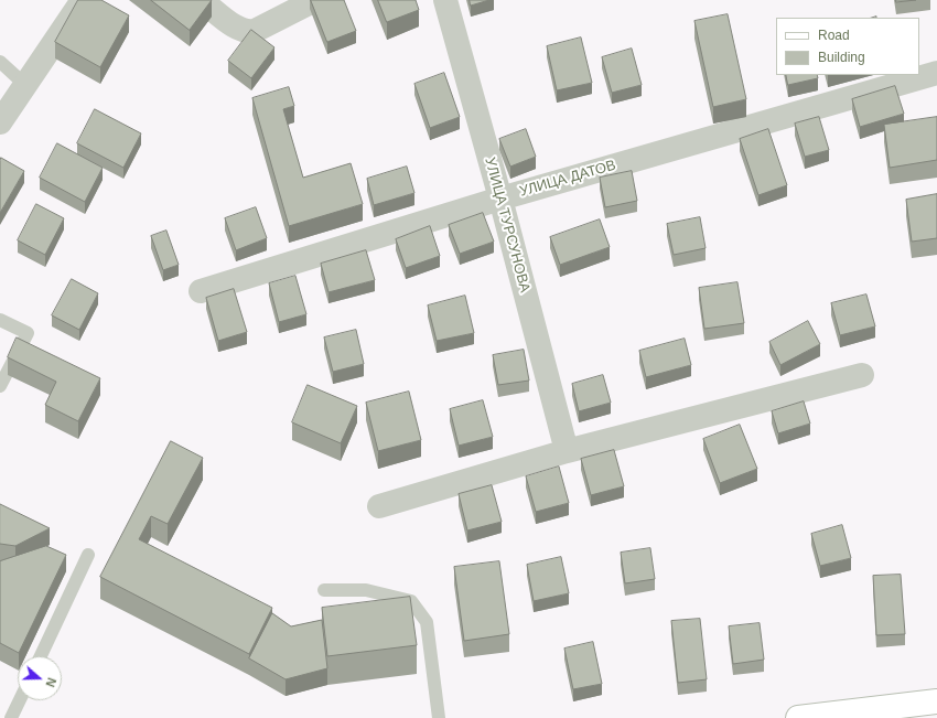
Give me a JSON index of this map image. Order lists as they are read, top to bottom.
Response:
{
  "streets": {
    "street": ["УЛИЦА ДАТОВ", "УЛИЦА ТУРСУНОВА"]
  },
  "crossings": [
    ["УЛИЦА ДАТОВ", "УЛИЦА ТУРСУНОВА"]
  ],
  "legend": ["Road", "Building"],
  "north": "right"
}
